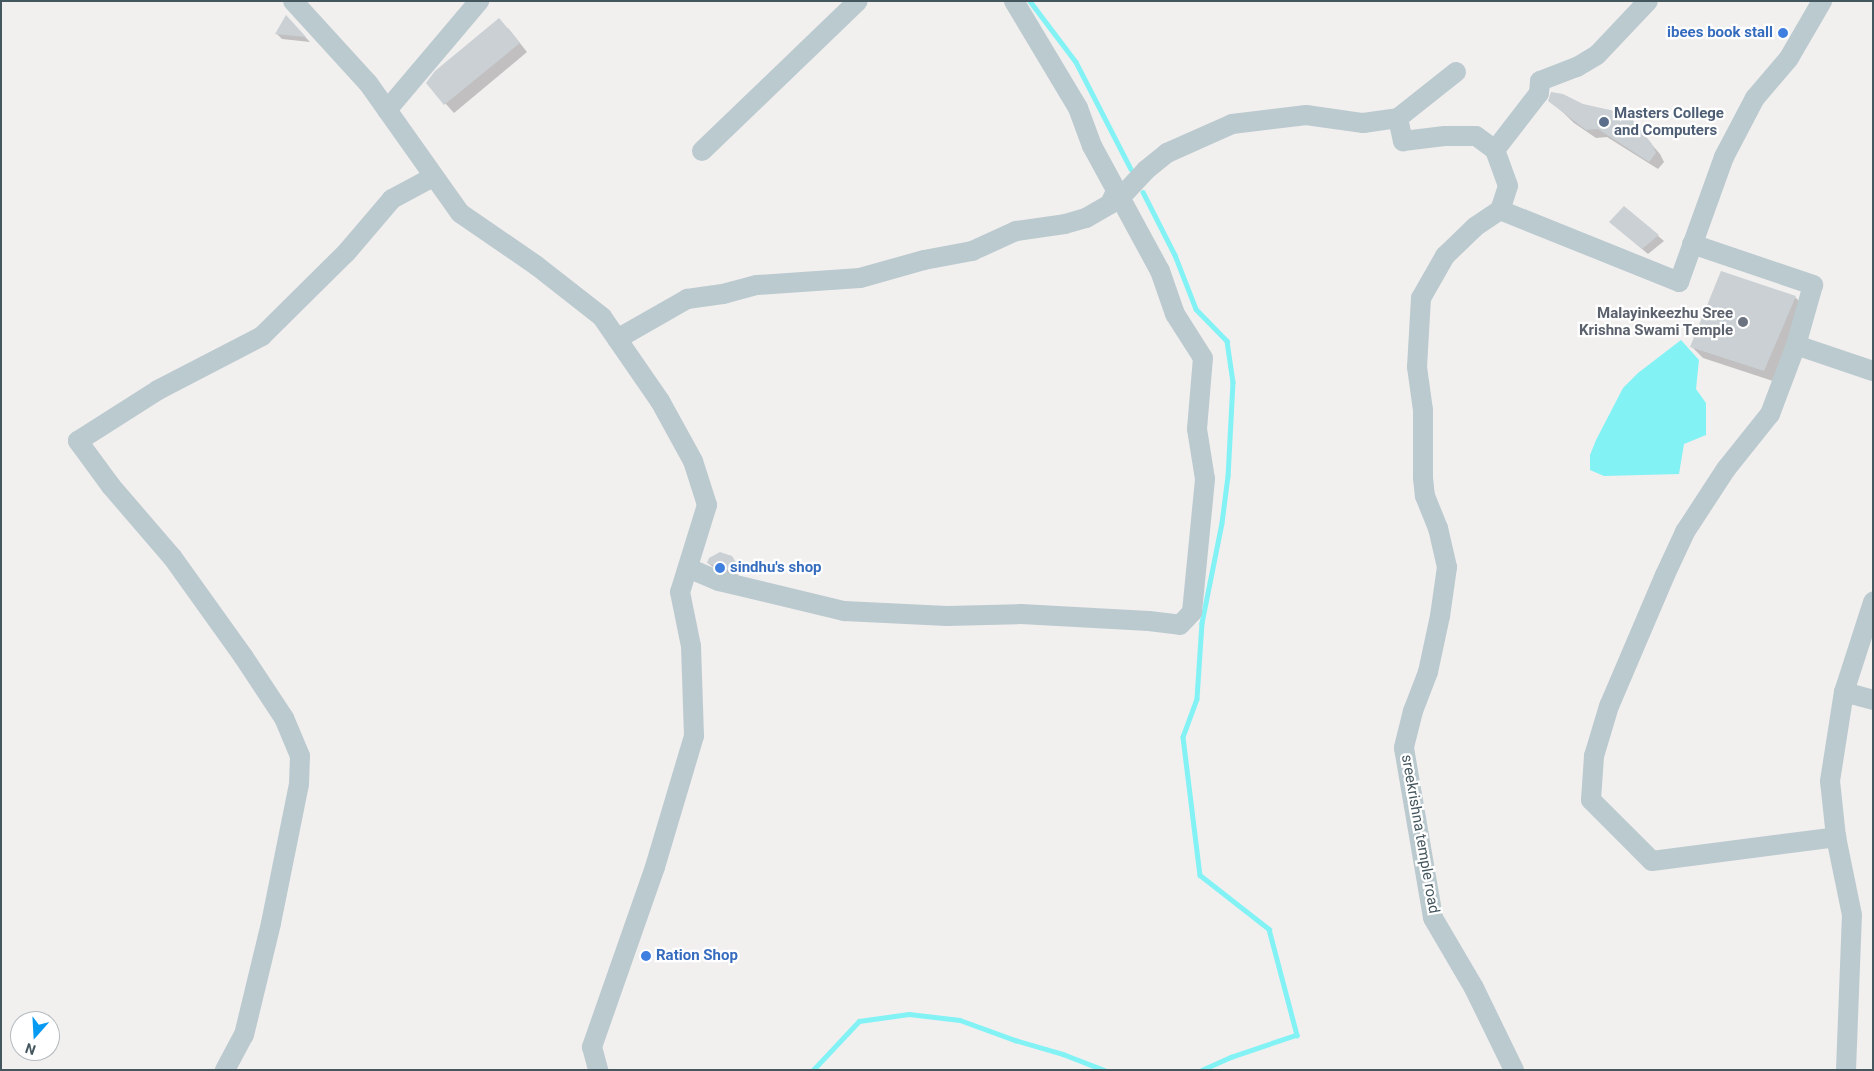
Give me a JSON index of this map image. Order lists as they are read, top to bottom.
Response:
{
  "streets": {
    "street": ["sreekrishna temple road"]
  },
  "places": [
    "ibees book stall",
    "Masters College and Computers",
    "Malayinkeezhu Sree Krishna Swami Temple",
    "sindhu's shop",
    "Ration Shop"
  ],
  "north": "bottom"
}
